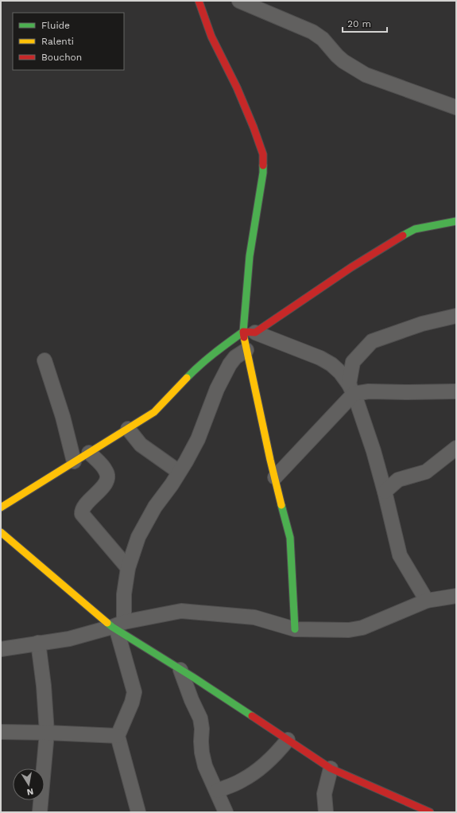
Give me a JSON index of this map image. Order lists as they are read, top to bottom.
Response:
{
  "legend": ["Fluide", "Ralenti", "Bouchon"],
  "scale_bar": "20 m",
  "north": "bottom"
}
